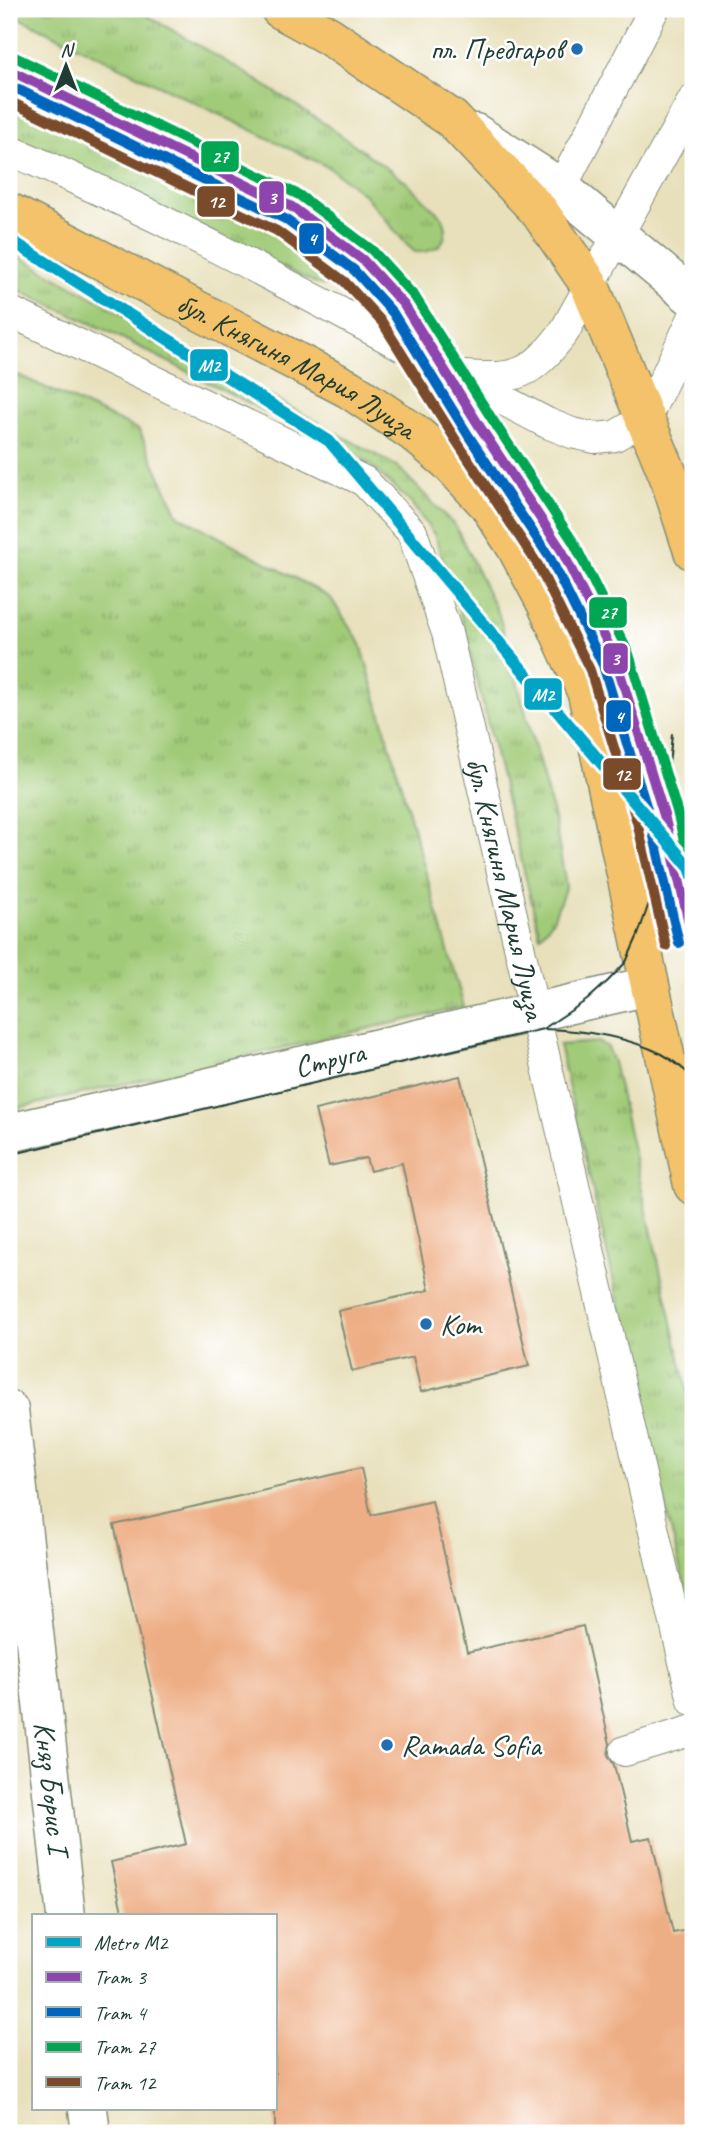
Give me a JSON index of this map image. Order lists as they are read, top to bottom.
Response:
{
  "streets": {
    "main road": ["бул. Княгиня Мария Луиза"],
    "street": ["Струга", "Княз Борис I"]
  },
  "crossings": [
    ["бул. Княгиня Мария Луиза", "Струга"]
  ],
  "places": ["пл. Предгаров", "Kom", "Ramada Sofia"],
  "lines": [
    "tram line 27",
    "tram line 3",
    "tram line 4",
    "tram line 12",
    "metro line M2"
  ],
  "legend": [
    "Metro M2",
    "Tram 3",
    "Tram 4",
    "Tram 27",
    "Tram 12"
  ],
  "north": "top"
}
